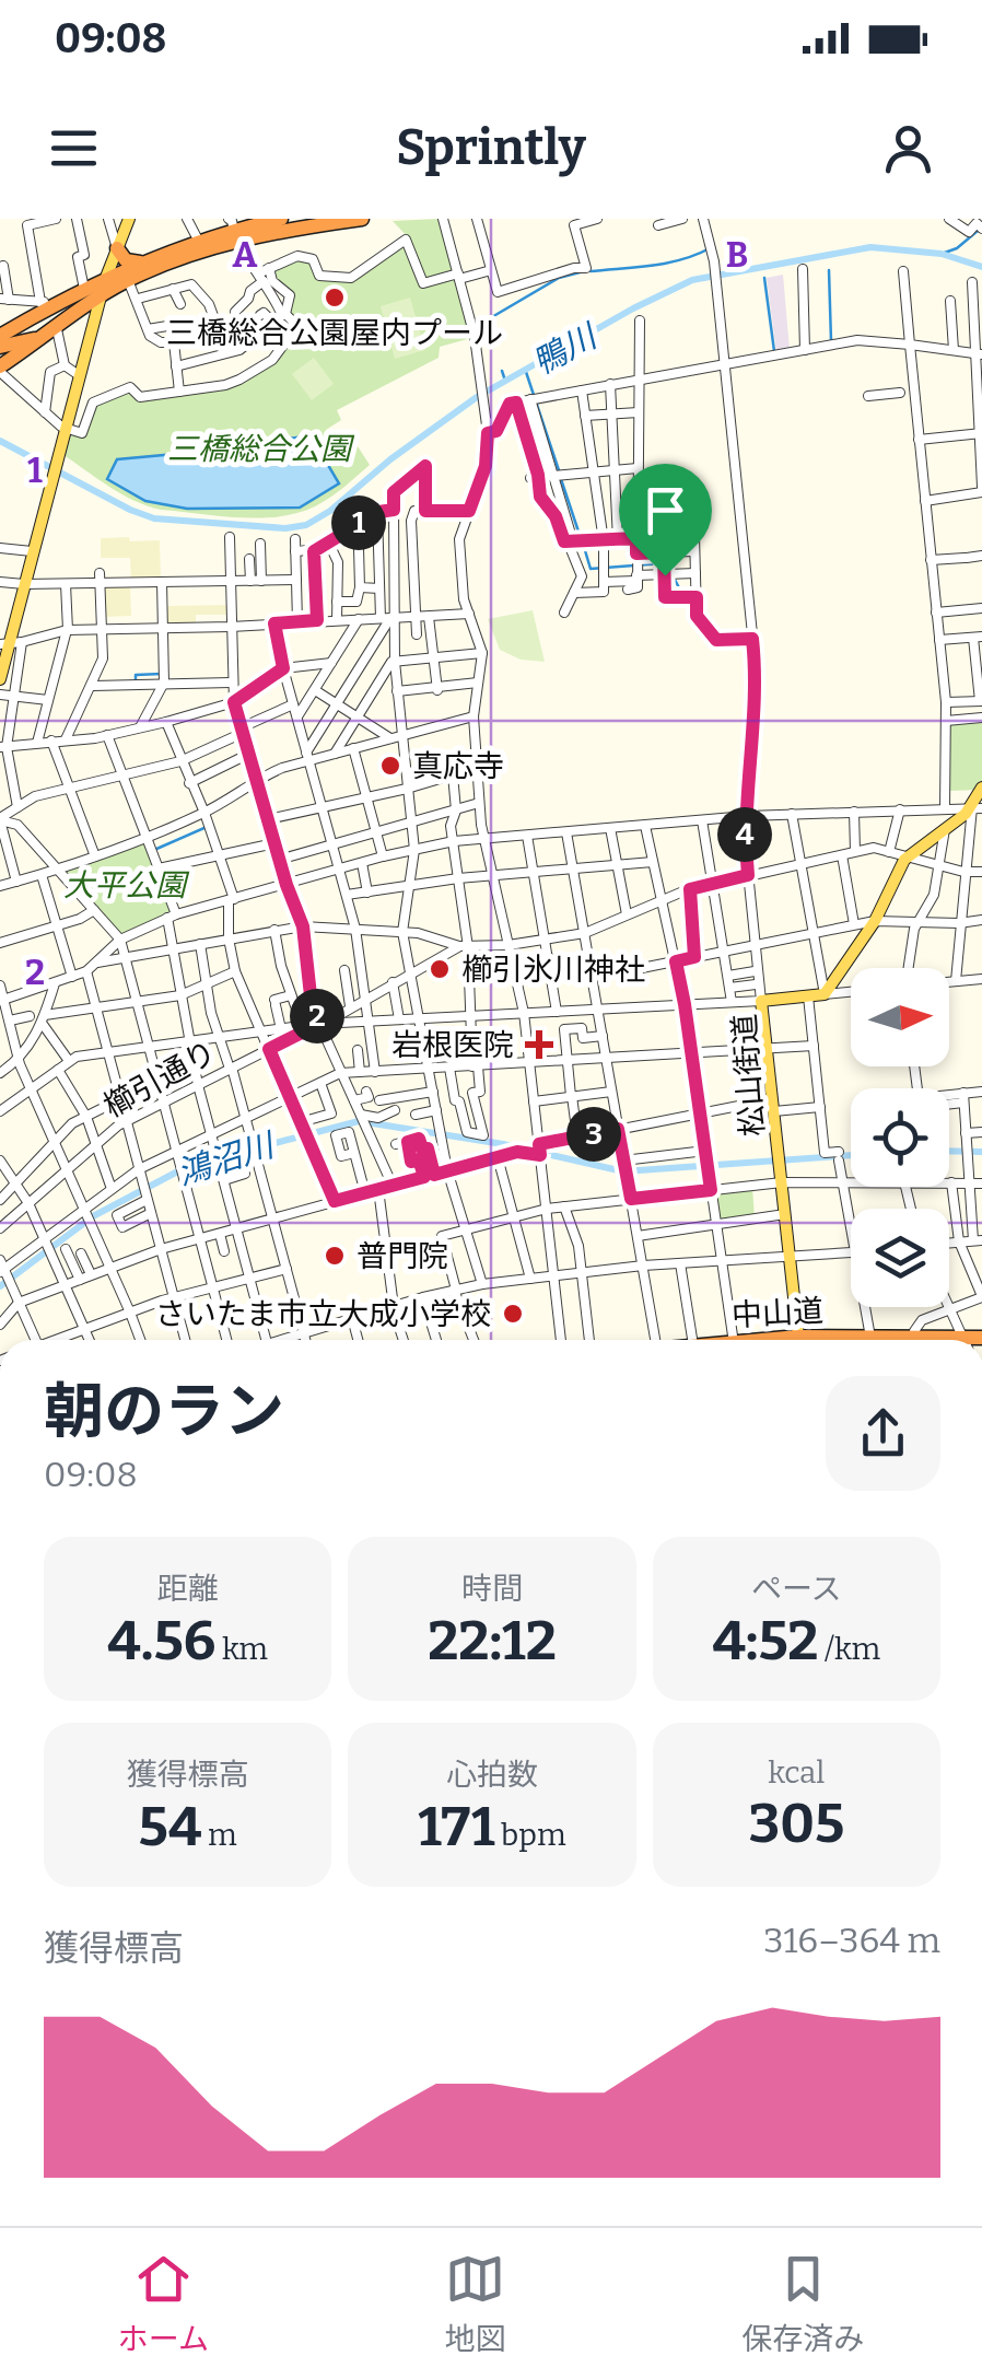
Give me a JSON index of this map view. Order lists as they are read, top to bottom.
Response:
{
  "streets": {
    "main road": ["松山街道"],
    "street": ["櫛引通り"]
  },
  "crossings": [
    ["松山街道", "櫛引通り"]
  ],
  "water": ["鴨川", "鴻沼川"],
  "parks": ["三橋総合公園", "大平公園"],
  "places": {
    "other": [
      "三橋総合公園屋内プール",
      "真応寺",
      "櫛引氷川神社",
      "普門院",
      "さいたま市立大成小学校"
    ],
    "health": ["岩根医院"]
  },
  "north": "right",
  "page": {
    "status": "09:08",
    "header": "Sprintly",
    "pins": [
      "1",
      "4",
      "2",
      "3"
    ],
    "heading": ["朝のラン", "09:08"],
    "stats": [
      ["距離", "4.56 km"],
      ["時間", "22:12"],
      ["ペース", "4:52 /km"],
      ["獲得標高", "54 m"],
      ["心拍数", "171 bpm"],
      ["kcal", "305"]
    ],
    "chart": ["獲得標高", "316–364 m"],
    "tabs": ["ホーム", "地図", "保存済み"]
  },
  "grid": {
    "columns": ["A", "B"],
    "rows": ["1", "2"]
  }
}
